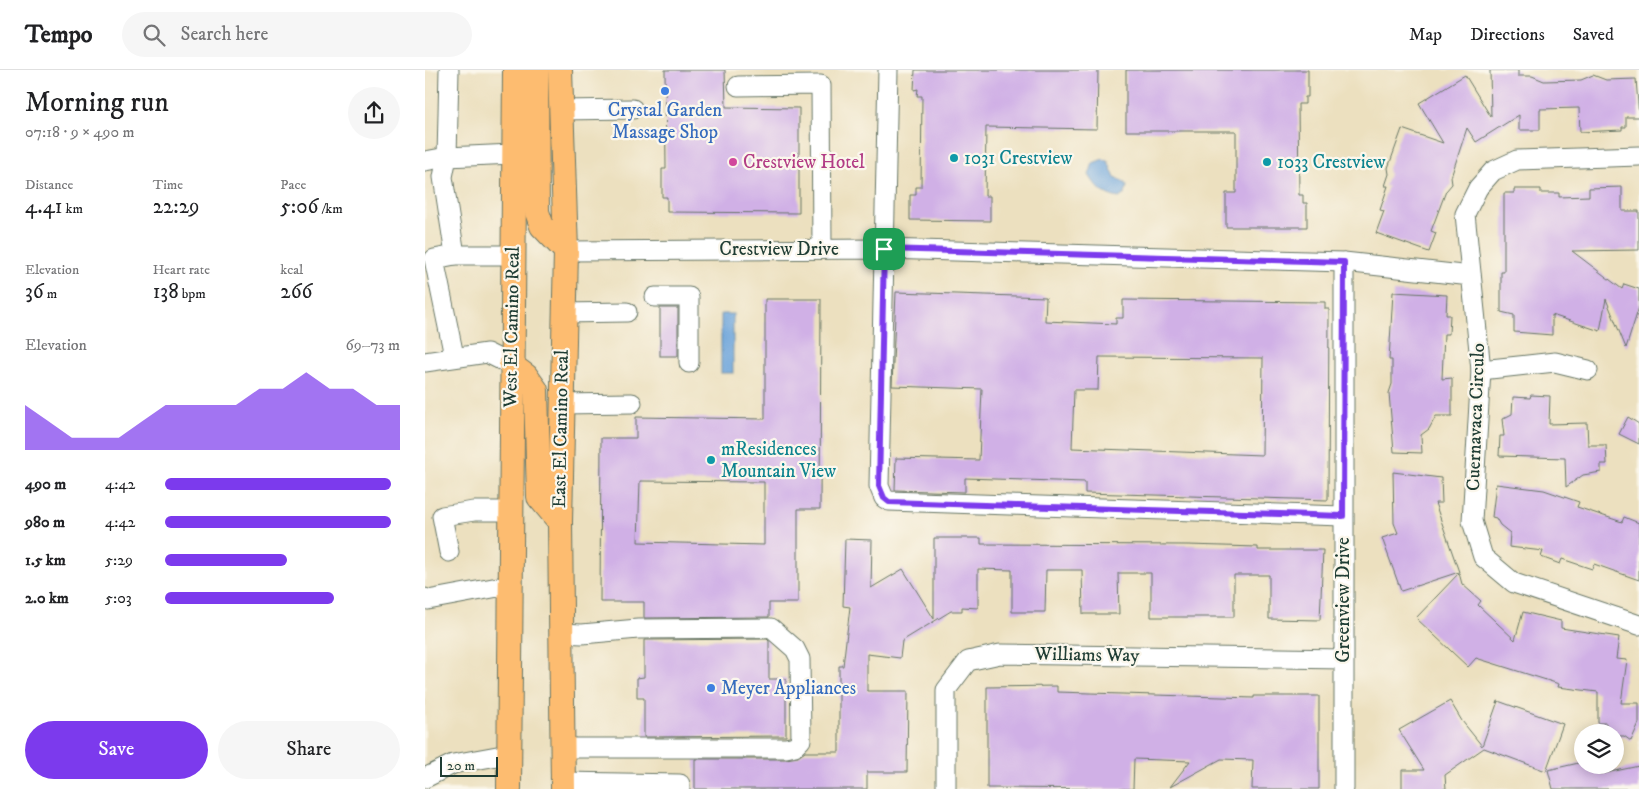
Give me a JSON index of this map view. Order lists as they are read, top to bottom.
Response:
{
  "streets": {
    "main road": ["West El Camino Real", "East El Camino Real"],
    "street": [
      "Crestview Drive",
      "Cuernavaca Circulo",
      "Greenview Drive",
      "Williams Way"
    ]
  },
  "crossings": [
    ["Crestview Drive", "Cuernavaca Circulo"],
    ["Crestview Drive", "East El Camino Real"],
    ["Crestview Drive", "Greenview Drive"],
    ["Greenview Drive", "Williams Way"]
  ],
  "places": [
    "Crystal Garden Massage Shop",
    "1031 Crestview",
    "Crestview Hotel",
    "1033 Crestview",
    "mResidences Mountain View",
    "Meyer Appliances"
  ],
  "scale_bar": "20 m",
  "page": {
    "header": "Tempo",
    "search": "Search here",
    "nav": ["Map", "Directions", "Saved"],
    "heading": ["Morning run", "07:18 · 9 × 490 m"],
    "stats": [
      ["Distance", "4.41 km"],
      ["Time", "22:29"],
      ["Pace", "5:06 /km"],
      ["Elevation", "36 m"],
      ["Heart rate", "138 bpm"],
      ["kcal", "266"]
    ],
    "chart": ["Elevation", "69–73 m"],
    "list": [
      {
        "name": "490 m",
        "note": "4:42"
      },
      {
        "name": "980 m",
        "note": "4:42"
      },
      {
        "name": "1.5 km",
        "note": "5:29"
      },
      {
        "name": "2.0 km",
        "note": "5:03"
      }
    ],
    "buttons": ["Save", "Share"],
    "scale": "20 m"
  }
}
